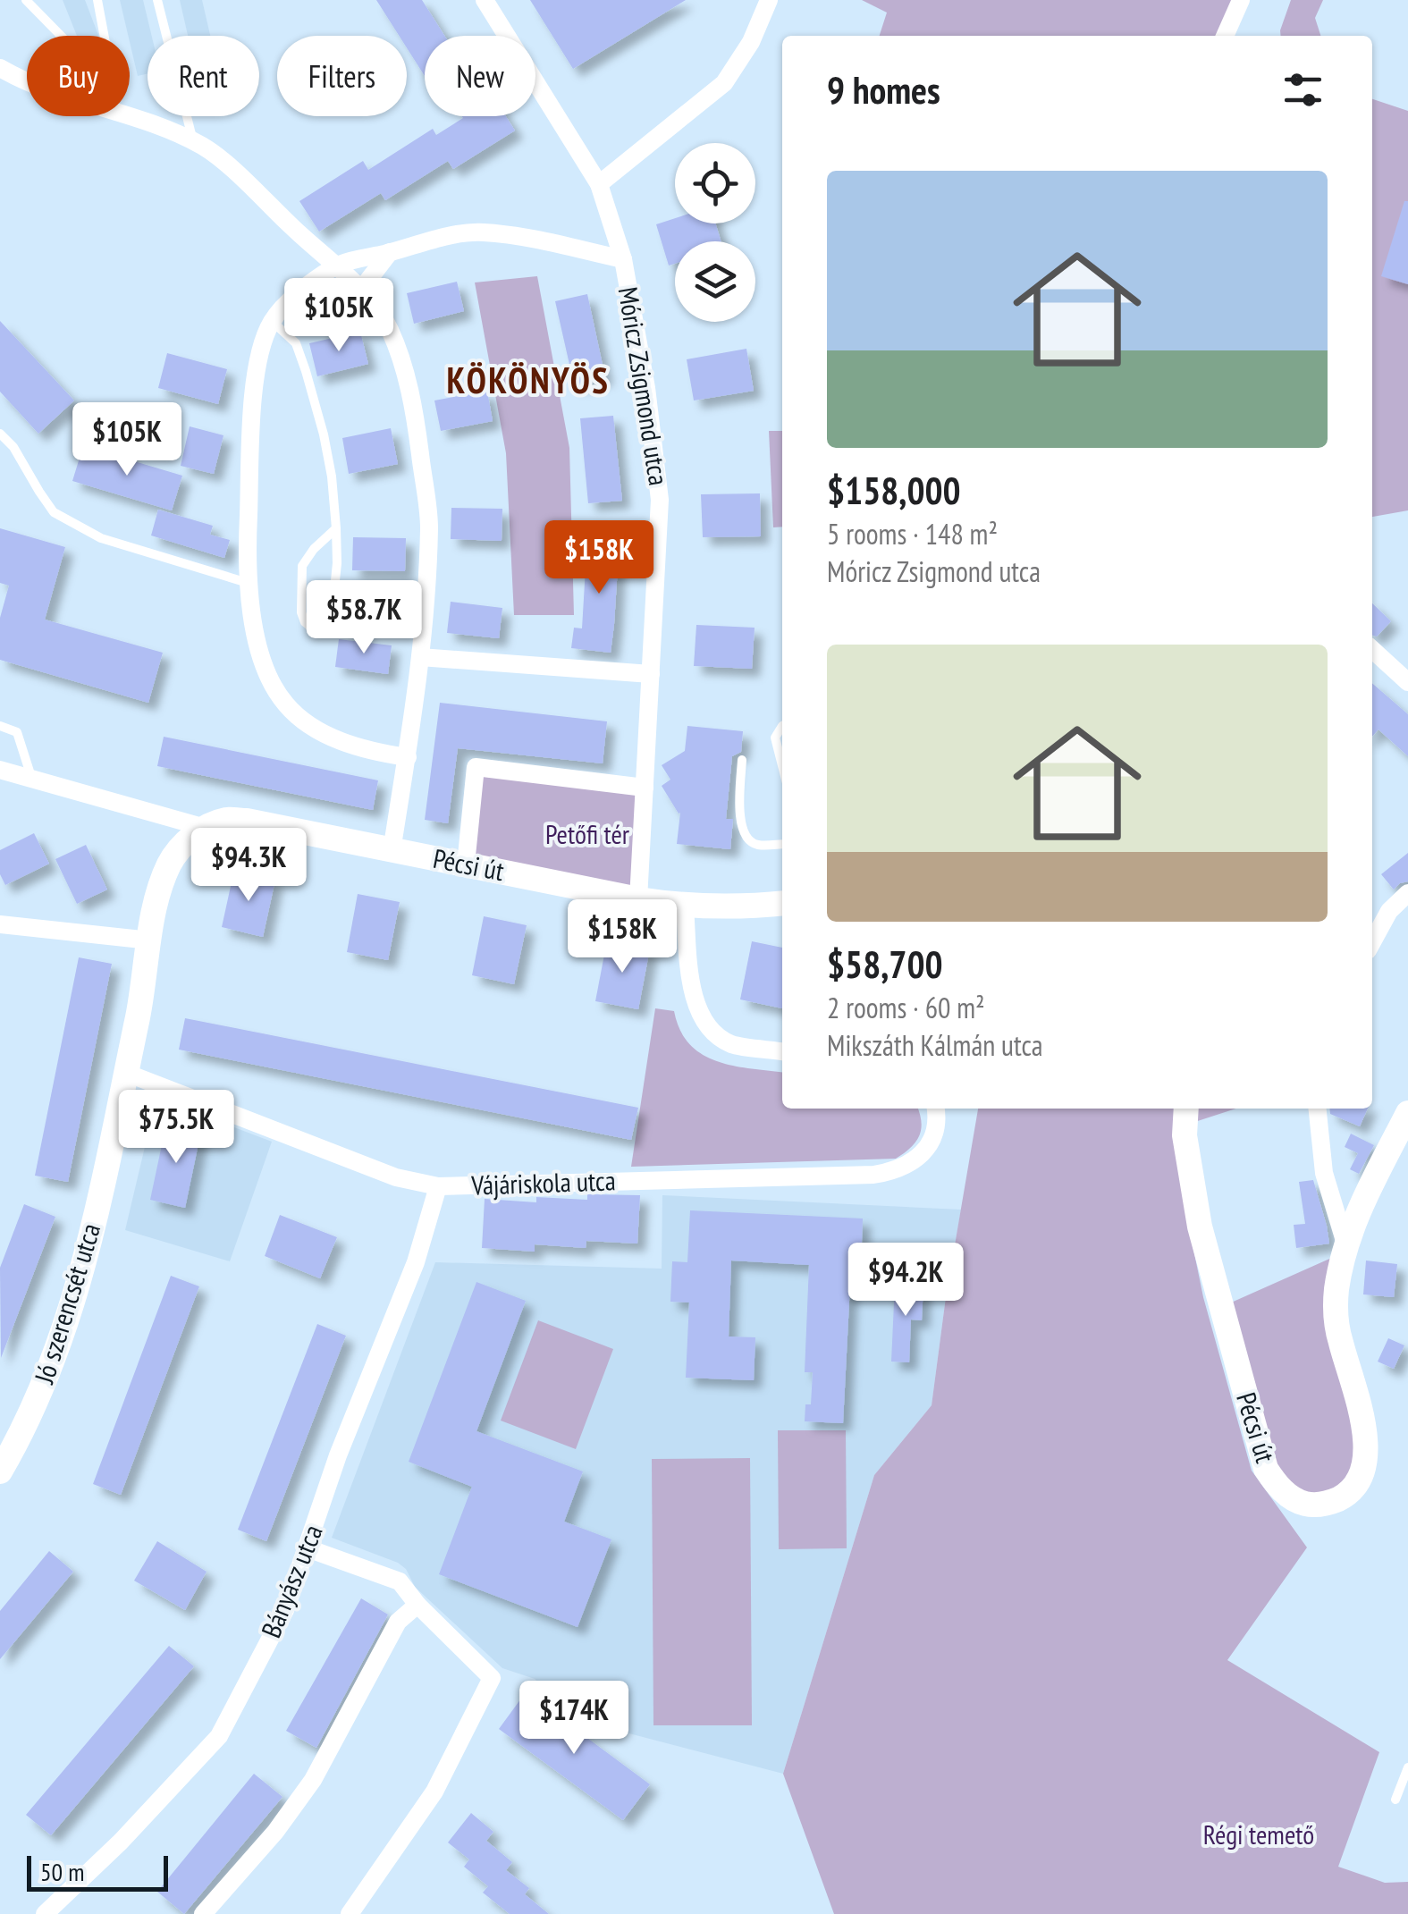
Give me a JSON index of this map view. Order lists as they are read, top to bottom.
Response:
{
  "streets": {
    "main road": ["Pécsi út", "Jó szerencsét utca"],
    "street": ["Móricz Zsigmond utca", "Vájáriskola utca", "Bányász utca"]
  },
  "crossings": [
    ["Móricz Zsigmond utca", "Pécsi út"],
    ["Pécsi út", "Jó szerencsét utca"],
    ["Vájáriskola utca", "Jó szerencsét utca"],
    ["Vájáriskola utca", "Bányász utca"]
  ],
  "districts": ["KÖKÖNYÖS"],
  "parks": ["Petőfi tér", "Régi temető"],
  "scale_bar": "50 m",
  "page": {
    "chip": [
      "Buy",
      "Rent",
      "Filters",
      "New"
    ],
    "heading": "9 homes",
    "list": [
      {
        "name": "$158,000",
        "note": "5 rooms · 148 m² · Móricz Zsigmond utca"
      },
      {
        "name": "$58,700",
        "note": "2 rooms · 60 m² · Mikszáth Kálmán utca"
      }
    ],
    "price": [
      "$105K",
      "$105K",
      "$158K",
      "$58.7K",
      "$94.3K",
      "$158K",
      "$75.5K",
      "$94.2K",
      "$174K"
    ],
    "scale": "50 m"
  }
}
